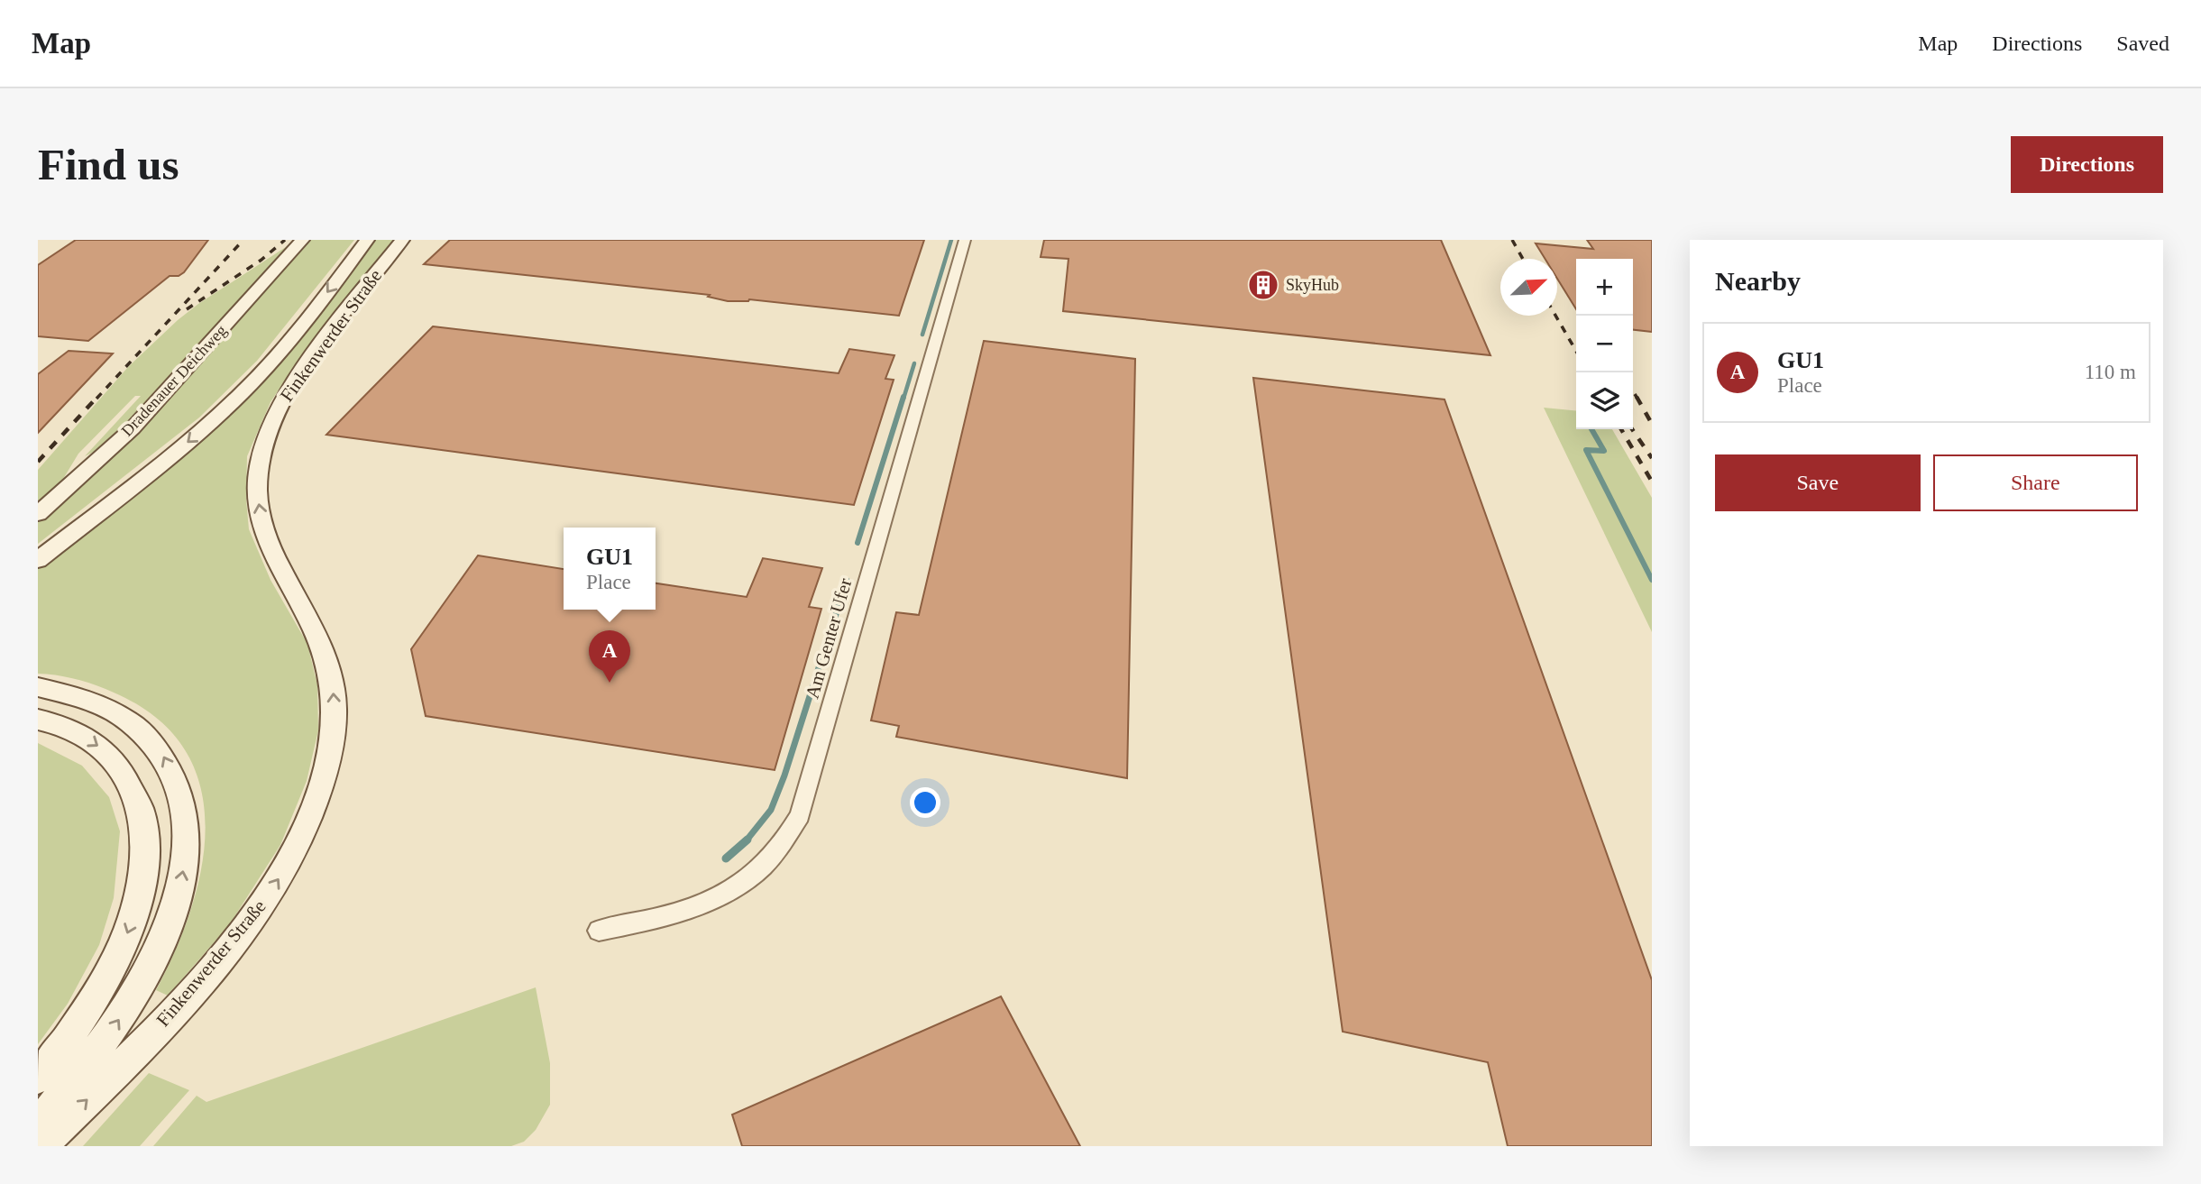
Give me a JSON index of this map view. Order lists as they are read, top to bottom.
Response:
{
  "streets": {
    "main road": ["Finkenwerder Straße", "Dradenauer Deichweg"],
    "street": ["Am Genter Ufer"]
  },
  "places": {
    "building": ["SkyHub"]
  },
  "north": "top right",
  "page": {
    "header": "Map",
    "nav": ["Map", "Directions", "Saved"],
    "buttons": [
      "Directions",
      ["Save", "Share"]
    ],
    "title": "Find us",
    "heading": "Nearby",
    "map_buttons": ["+", "−"],
    "list": [
      {
        "mark": "A",
        "name": "GU1",
        "note": "Place",
        "value": "110 m"
      }
    ],
    "popup": ["GU1", "Place"],
    "pins": "A"
  }
}
